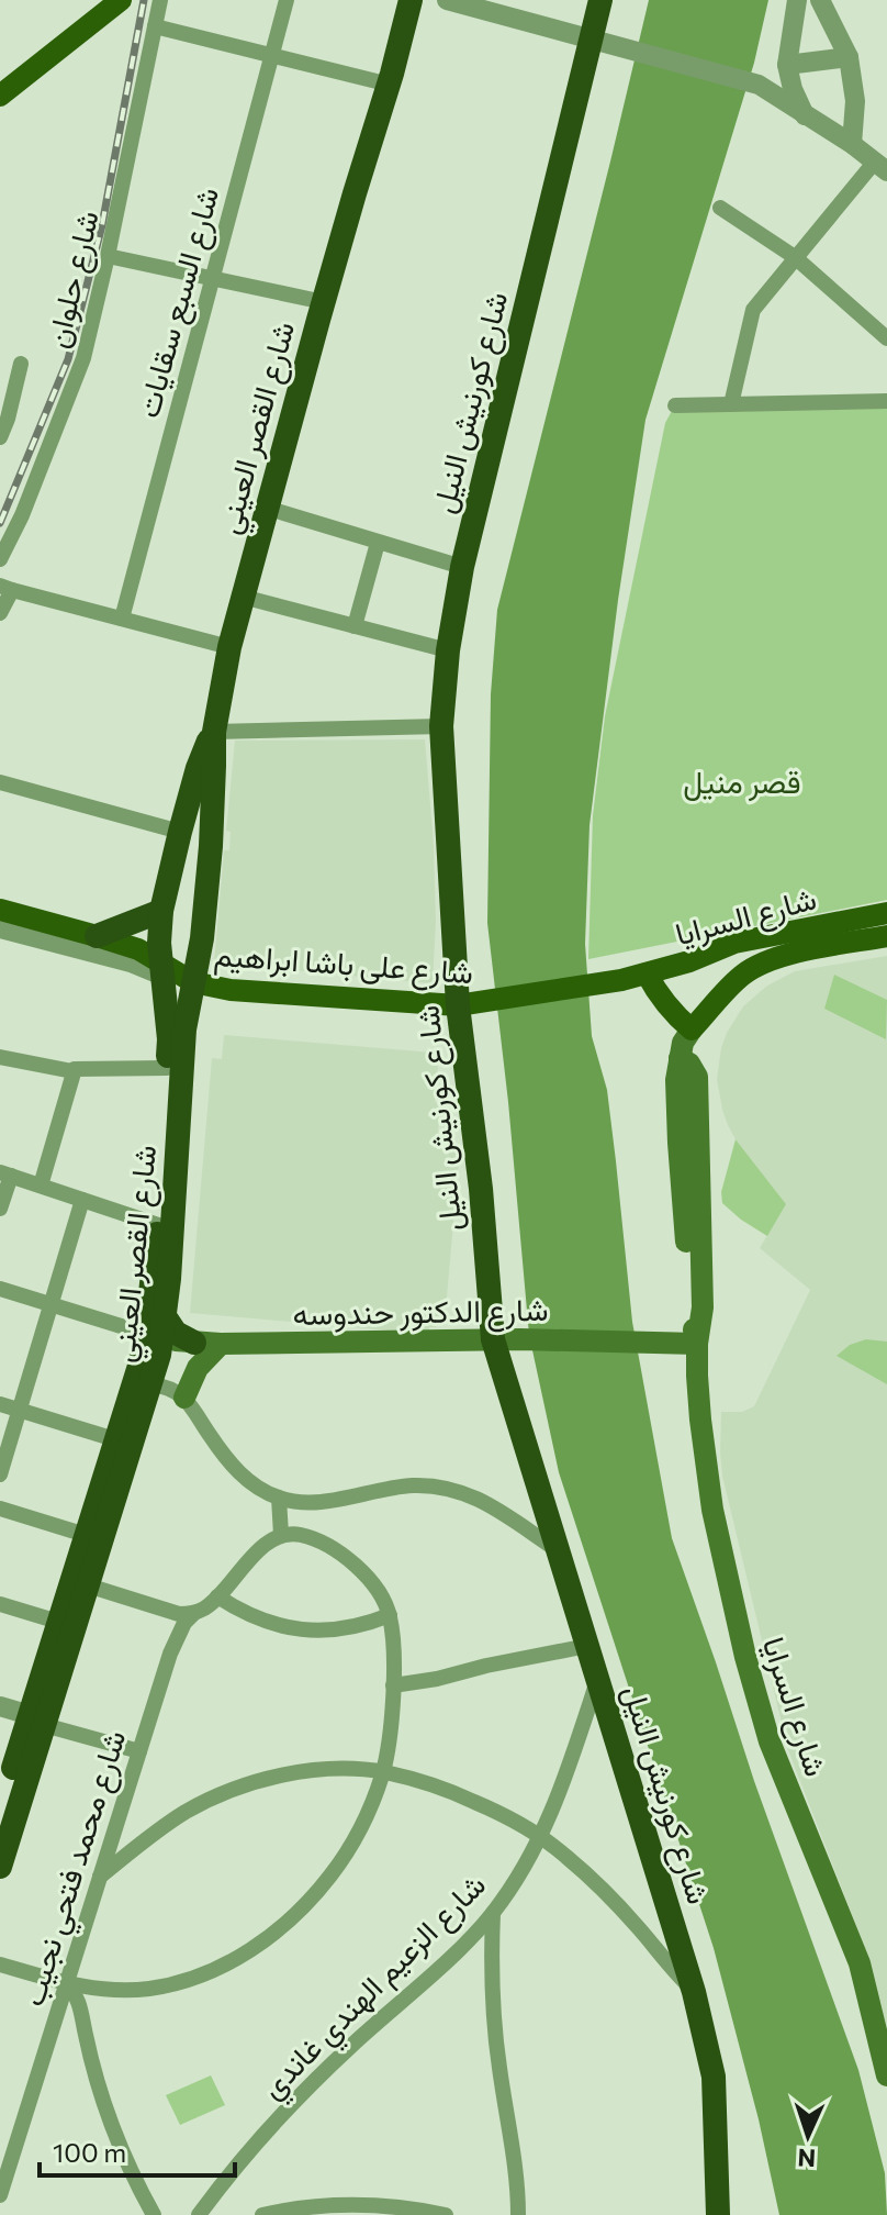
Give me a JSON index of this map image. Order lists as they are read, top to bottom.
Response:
{
  "streets": {
    "highway": ["شارع كورنيش النيل", "شارع القصر العيني"],
    "main road": ["شارع السرايا", "شارع على باشا ابراهيم", "شارع الدكتور حندوسه"],
    "street": [
      "شارع حلوان",
      "شارع السبع سقايات",
      "شارع محمد فتحي نجيب",
      "شارع الزعيم الهندي غاندي"
    ]
  },
  "crossings": [
    ["شارع كورنيش النيل", "شارع على باشا ابراهيم"],
    ["شارع كورنيش النيل", "شارع الدكتور حندوسه"],
    ["شارع كورنيش النيل", "شارع الزعيم الهندي غاندي"],
    ["شارع القصر العيني", "شارع على باشا ابراهيم"],
    ["شارع السرايا", "شارع على باشا ابراهيم"],
    ["شارع السرايا", "شارع الدكتور حندوسه"]
  ],
  "parks": ["قصر منيل"],
  "scale_bar": "100 m",
  "north": "bottom"
}
